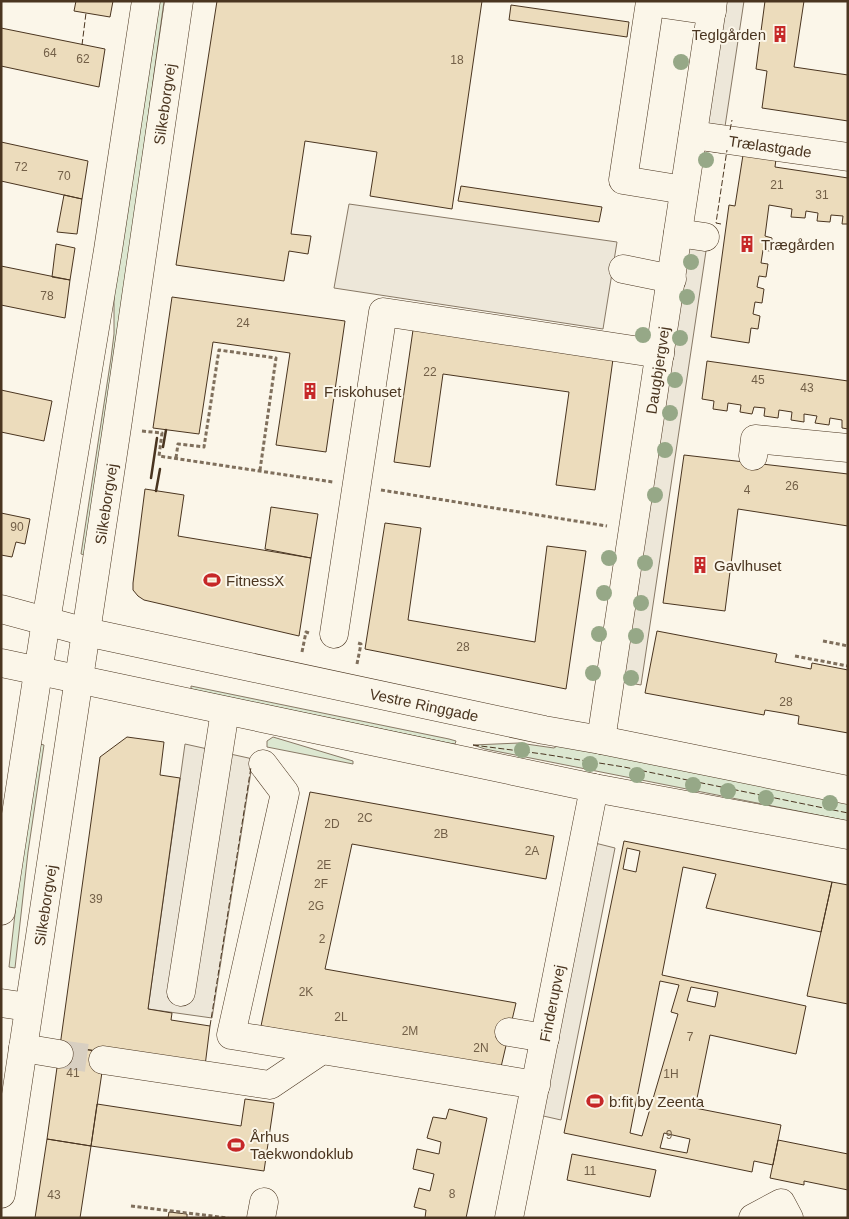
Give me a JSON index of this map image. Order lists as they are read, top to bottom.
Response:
{
  "streets": {
    "street": [
      "Silkeborgvej",
      "Trælastgade",
      "Daugbjergvej",
      "Vestre Ringgade",
      "Finderupvej"
    ]
  },
  "crossings": [
    ["Silkeborgvej", "Vestre Ringgade"],
    ["Trælastgade", "Daugbjergvej"],
    ["Daugbjergvej", "Vestre Ringgade"]
  ],
  "places": {
    "building": [
      "Teglgården",
      "Trægården",
      "Friskohuset",
      "Gavlhuset"
    ],
    "sports": ["FitnessX", "b:fit by Zeenta", "Århus Taekwondoklub"]
  },
  "house_numbers": [
    "64",
    "62",
    "18",
    "72",
    "70",
    "21",
    "31",
    "78",
    "24",
    "22",
    "45",
    "43",
    "26",
    "4",
    "90",
    "28",
    "28",
    "2C",
    "2D",
    "2B",
    "2A",
    "2E",
    "2F",
    "39",
    "2G",
    "2",
    "2K",
    "2L",
    "2M",
    "7",
    "2N",
    "41",
    "1H",
    "9",
    "11",
    "8",
    "43"
  ]
}
